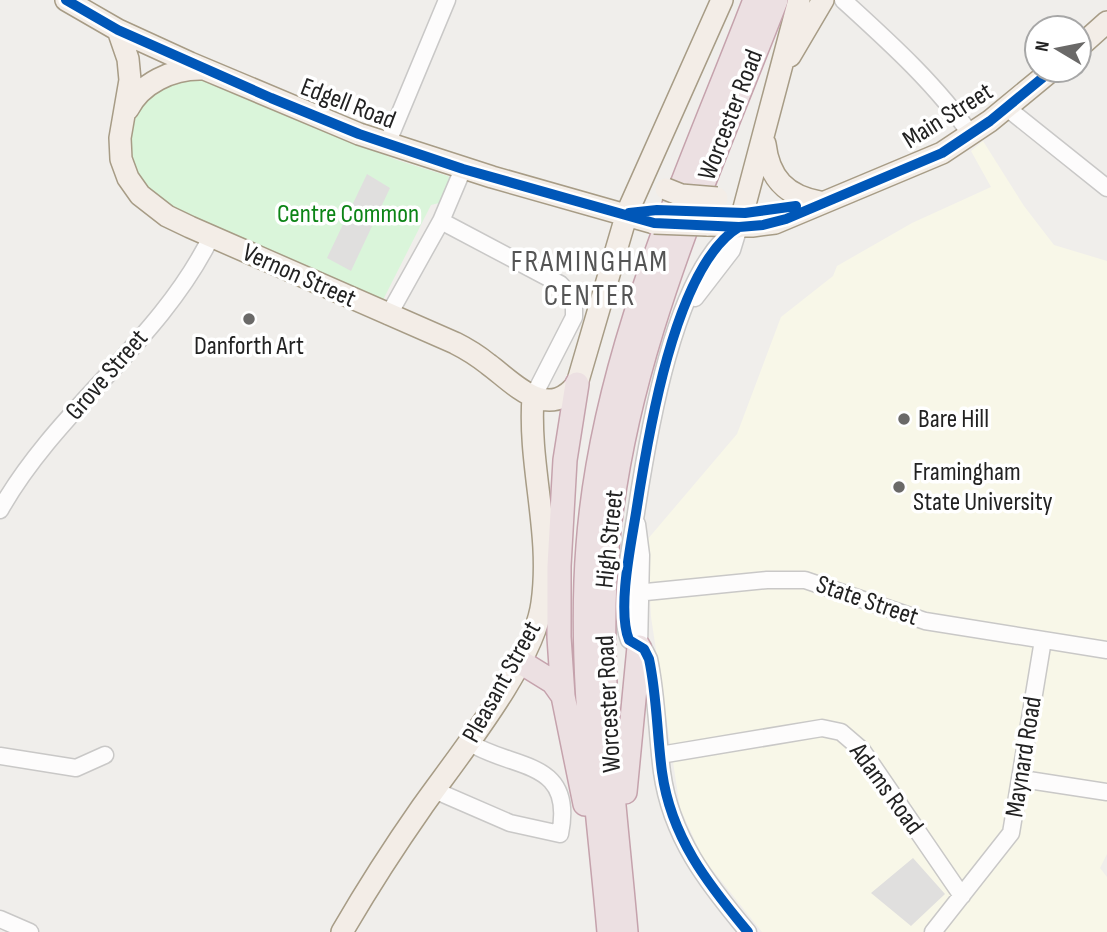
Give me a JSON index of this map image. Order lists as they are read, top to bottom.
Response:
{
  "streets": {
    "highway": ["Worcester Road"],
    "main road": [
      "Edgell Road",
      "Main Street",
      "Vernon Street",
      "Pleasant Street"
    ],
    "street": [
      "Grove Street",
      "High Street",
      "State Street",
      "Maynard Road",
      "Adams Road"
    ]
  },
  "crossings": [
    ["Edgell Road", "Worcester Road"],
    ["Edgell Road", "Main Street"],
    ["Edgell Road", "Vernon Street"],
    ["Edgell Road", "High Street"],
    ["Worcester Road", "Main Street"],
    ["Worcester Road", "High Street"],
    ["Main Street", "High Street"],
    ["Vernon Street", "Grove Street"],
    ["Vernon Street", "Pleasant Street"],
    ["High Street", "State Street"],
    ["High Street", "Adams Road"],
    ["State Street", "Maynard Road"],
    ["Maynard Road", "Adams Road"]
  ],
  "districts": ["FRAMINGHAM CENTER"],
  "parks": ["Centre Common"],
  "places": ["Danforth Art", "Bare Hill", "Framingham State University"],
  "north": "left"
}
